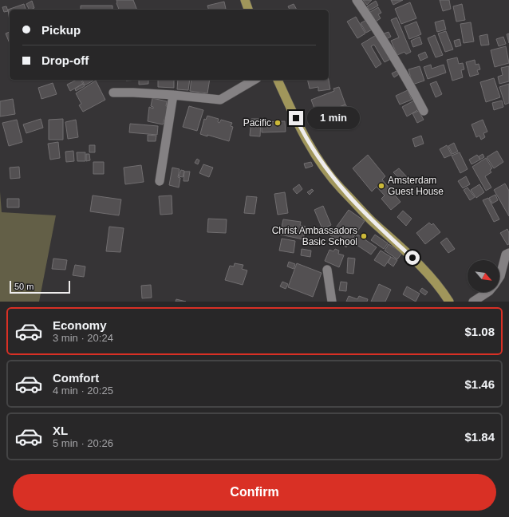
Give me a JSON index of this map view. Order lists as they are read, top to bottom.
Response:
{
  "places": ["Pacific", "Amsterdam Guest House", "Christ Ambassadors Basic School"],
  "scale_bar": "50 m",
  "north": "bottom right",
  "page": {
    "banner": ["Pickup", "Drop-off"],
    "bubble": "1 min",
    "scale": "50 m",
    "list": [
      {
        "name": "Economy",
        "note": "3 min · 20:24",
        "value": "$1.08"
      },
      {
        "name": "Comfort",
        "note": "4 min · 20:25",
        "value": "$1.46"
      },
      {
        "name": "XL",
        "note": "5 min · 20:26",
        "value": "$1.84"
      }
    ],
    "buttons": "Confirm"
  }
}
